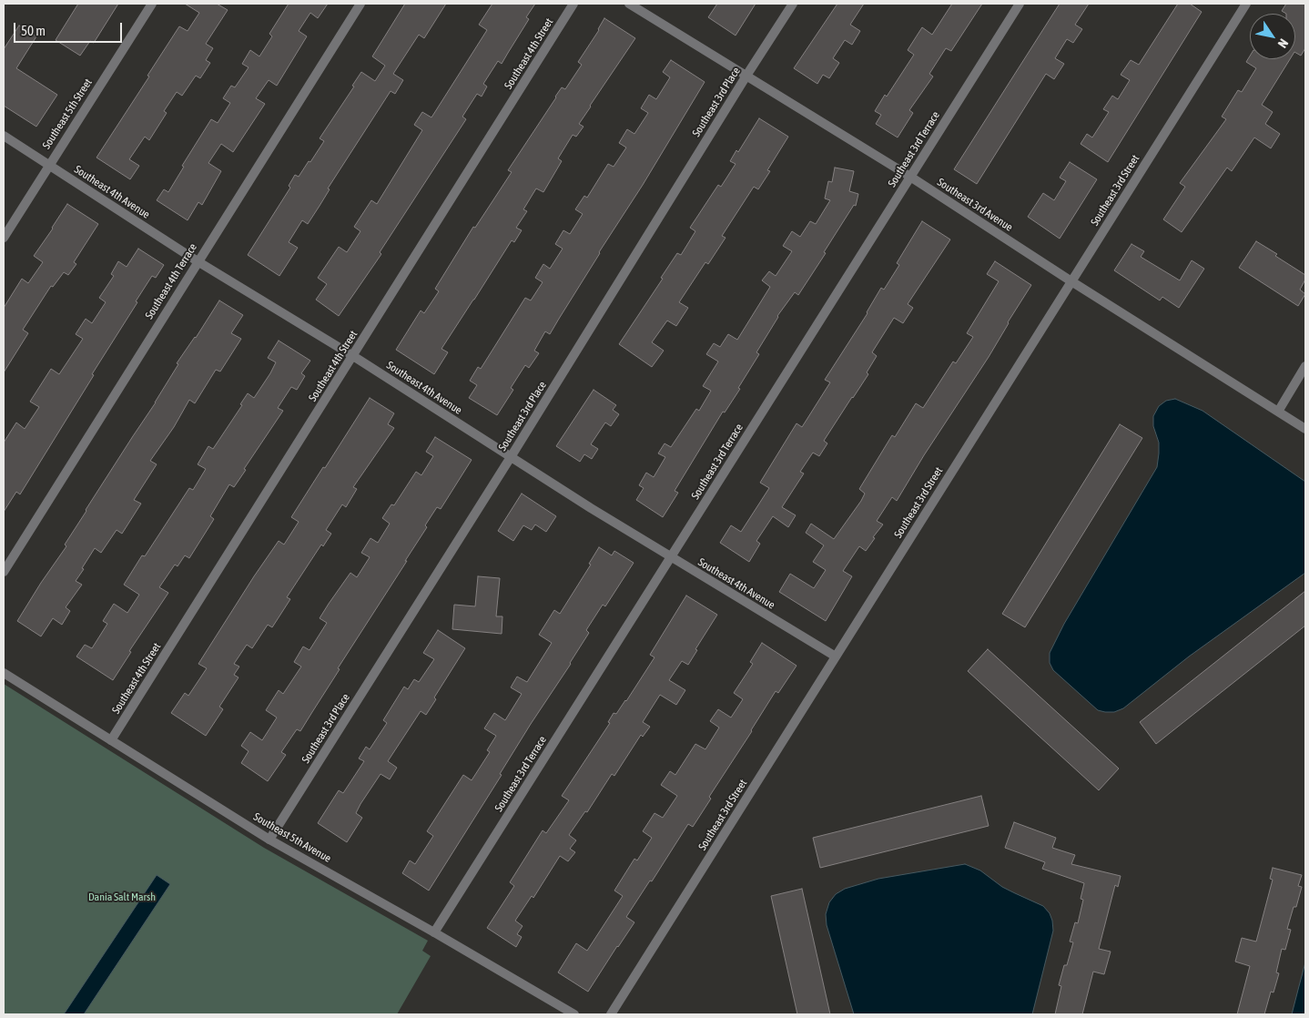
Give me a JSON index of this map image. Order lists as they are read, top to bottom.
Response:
{
  "streets": {
    "street": [
      "Southeast 4th Street",
      "Southeast 3rd Place",
      "Southeast 5th Street",
      "Southeast 3rd Terrace",
      "Southeast 3rd Street",
      "Southeast 4th Avenue",
      "Southeast 3rd Avenue",
      "Southeast 4th Terrace",
      "Southeast 5th Avenue"
    ]
  },
  "crossings": [
    ["Southeast 4th Street", "Southeast 4th Avenue"],
    ["Southeast 4th Street", "Southeast 5th Avenue"],
    ["Southeast 3rd Place", "Southeast 4th Avenue"],
    ["Southeast 3rd Place", "Southeast 3rd Avenue"],
    ["Southeast 3rd Place", "Southeast 5th Avenue"],
    ["Southeast 5th Street", "Southeast 4th Avenue"],
    ["Southeast 3rd Terrace", "Southeast 4th Avenue"],
    ["Southeast 3rd Terrace", "Southeast 3rd Avenue"],
    ["Southeast 3rd Terrace", "Southeast 5th Avenue"],
    ["Southeast 3rd Street", "Southeast 4th Avenue"],
    ["Southeast 3rd Street", "Southeast 3rd Avenue"],
    ["Southeast 4th Avenue", "Southeast 4th Terrace"]
  ],
  "parks": ["Dania Salt Marsh"],
  "scale_bar": "50 m",
  "north": "bottom right"
}
